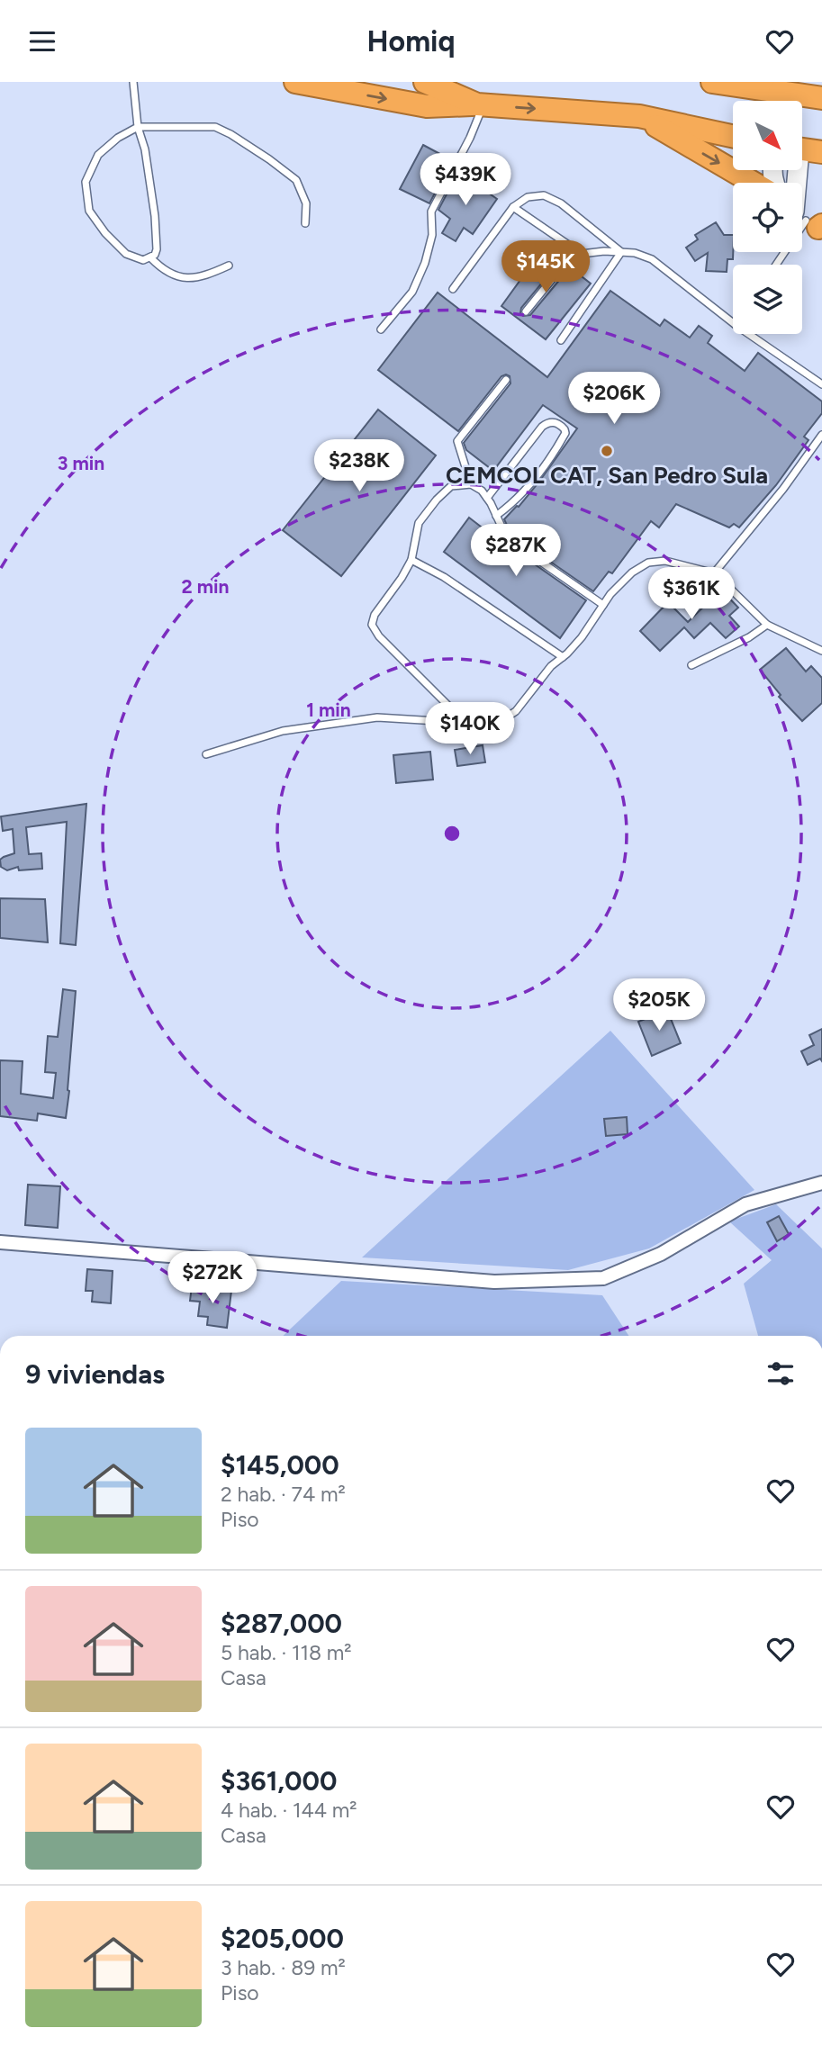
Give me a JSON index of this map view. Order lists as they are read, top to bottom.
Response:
{
  "places": ["CEMCOL CAT, San Pedro Sula"],
  "north": "bottom right",
  "page": {
    "header": "Homiq",
    "price": [
      "$439K",
      "$145K",
      "$206K",
      "$238K",
      "$287K",
      "$361K",
      "$140K",
      "$205K",
      "$272K"
    ],
    "heading": "9 viviendas",
    "list": [
      {
        "name": "$145,000",
        "note": "2 hab. · 74 m² · Piso"
      },
      {
        "name": "$287,000",
        "note": "5 hab. · 118 m² · Casa"
      },
      {
        "name": "$361,000",
        "note": "4 hab. · 144 m² · Casa"
      },
      {
        "name": "$205,000",
        "note": "3 hab. · 89 m² · Piso"
      }
    ]
  },
  "rings": ["3 min", "2 min", "1 min"]
}
